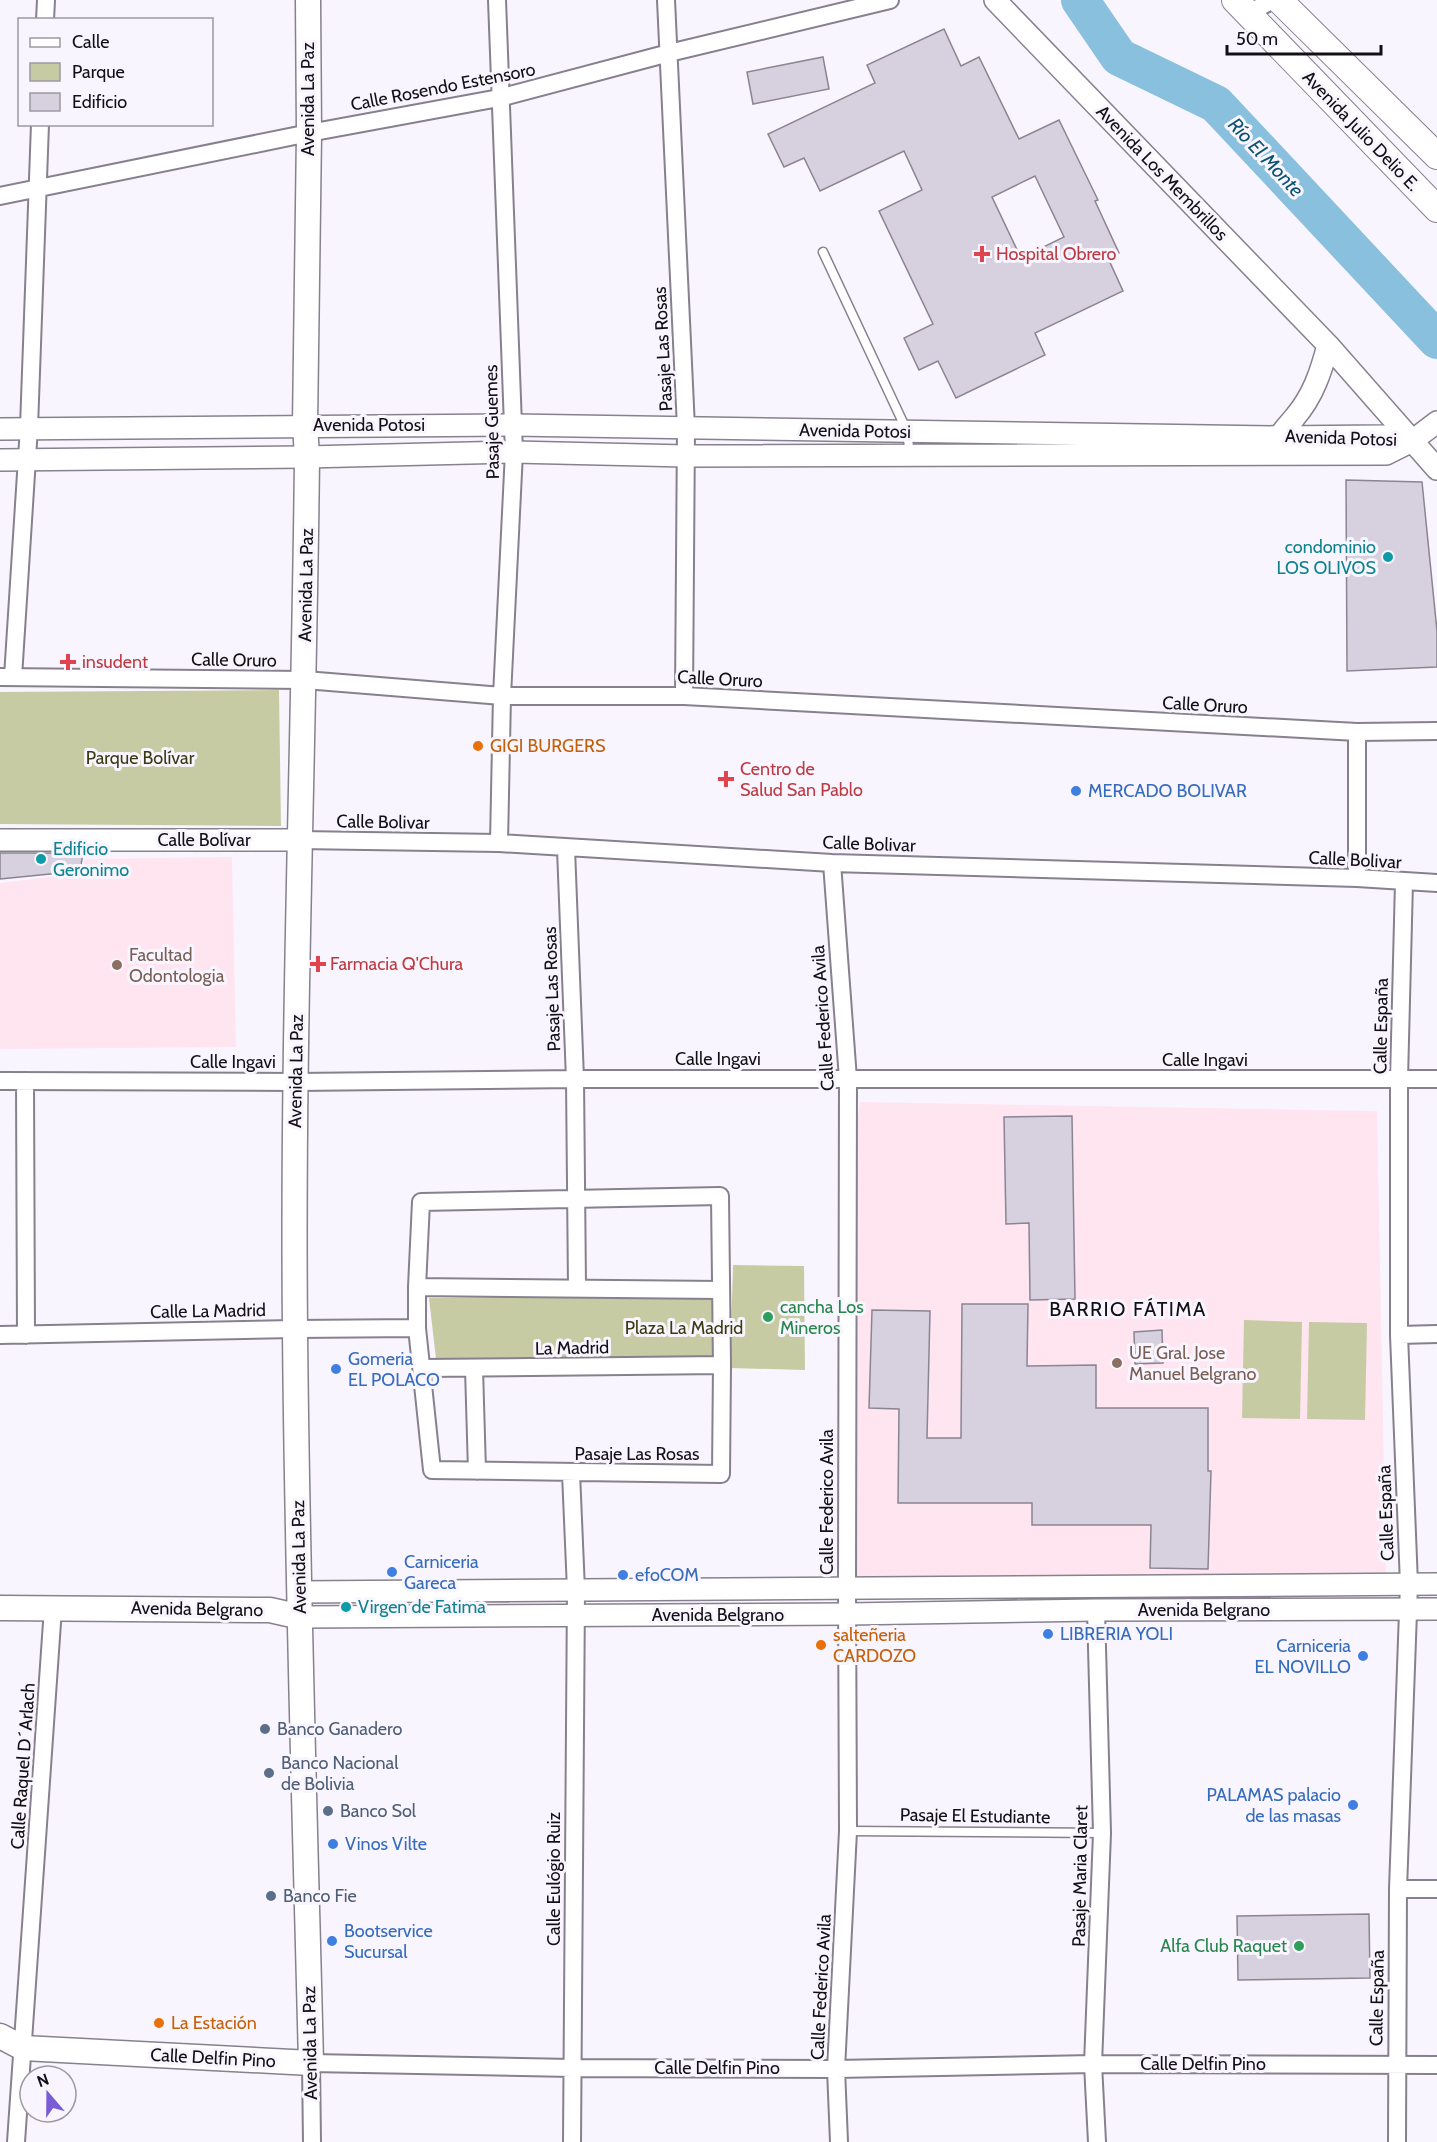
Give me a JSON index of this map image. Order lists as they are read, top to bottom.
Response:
{
  "streets": {
    "main road": [
      "Avenida La Paz",
      "Avenida Julio Delio E.",
      "Avenida Belgrano",
      "Calle Delfin Pino"
    ],
    "street": [
      "Calle Rosendo Estensoro",
      "Avenida Los Membrillos",
      "Pasaje Las Rosas",
      "Pasaje Guemes",
      "Avenida Potosi",
      "Calle Oruro",
      "Calle Bolivar",
      "Calle Bolívar",
      "Calle Federico Avila",
      "Calle España",
      "Calle Ingavi",
      "Calle La Madrid",
      "La Madrid",
      "Calle Raquel D´Arlach",
      "Pasaje Maria Claret",
      "Calle Eulógio Ruiz"
    ],
    "lane": ["Pasaje El Estudiante"]
  },
  "crossings": [
    ["Calle Rosendo Estensoro", "Avenida La Paz"],
    ["Calle Rosendo Estensoro", "Pasaje Las Rosas"],
    ["Calle Rosendo Estensoro", "Pasaje Guemes"],
    ["Avenida La Paz", "Avenida Potosi"],
    ["Avenida La Paz", "Calle Oruro"],
    ["Avenida La Paz", "Calle Bolivar"],
    ["Avenida La Paz", "Calle Bolívar"],
    ["Avenida La Paz", "Calle Ingavi"],
    ["Avenida La Paz", "Calle La Madrid"],
    ["Avenida La Paz", "Avenida Belgrano"],
    ["Avenida La Paz", "Calle Delfin Pino"],
    ["Avenida Los Membrillos", "Avenida Potosi"],
    ["Pasaje Las Rosas", "Avenida Potosi"],
    ["Pasaje Las Rosas", "Calle Oruro"],
    ["Pasaje Las Rosas", "Calle Bolivar"],
    ["Pasaje Las Rosas", "Calle Ingavi"],
    ["Pasaje Las Rosas", "Calle La Madrid"],
    ["Pasaje Las Rosas", "La Madrid"],
    ["Pasaje Guemes", "Avenida Potosi"],
    ["Pasaje Guemes", "Calle Oruro"],
    ["Pasaje Guemes", "Calle Bolivar"],
    ["Calle Bolivar", "Calle Bolívar"],
    ["Calle Bolivar", "Calle Federico Avila"],
    ["Calle Bolivar", "Calle España"],
    ["Calle Federico Avila", "Calle Ingavi"],
    ["Calle Federico Avila", "Avenida Belgrano"],
    ["Calle Federico Avila", "Pasaje El Estudiante"],
    ["Calle Federico Avila", "Calle Delfin Pino"],
    ["Calle España", "Calle Ingavi"],
    ["Calle España", "Avenida Belgrano"],
    ["Calle España", "Calle Delfin Pino"],
    ["Avenida Belgrano", "Calle Raquel D´Arlach"],
    ["Avenida Belgrano", "Pasaje Maria Claret"],
    ["Avenida Belgrano", "Calle Eulógio Ruiz"],
    ["Calle Raquel D´Arlach", "Calle Delfin Pino"],
    ["Pasaje El Estudiante", "Pasaje Maria Claret"],
    ["Pasaje Maria Claret", "Calle Delfin Pino"],
    ["Calle Eulógio Ruiz", "Calle Delfin Pino"]
  ],
  "districts": ["BARRIO FÁTIMA"],
  "water": ["Río El Monte"],
  "parks": ["Parque Bolívar", "Plaza La Madrid"],
  "places": {
    "health": [
      "Hospital Obrero",
      "insudent",
      "Centro de Salud San Pablo",
      "Farmacia Q'Chura"
    ],
    "other": [
      "condominio LOS OLIVOS",
      "GIGI BURGERS",
      "MERCADO BOLIVAR",
      "Edificio Geronimo",
      "Facultad Odontologia",
      "cancha Los Mineros",
      "UE Gral. Jose Manuel Belgrano",
      "Gomeria EL POLACO",
      "Carniceria Gareca",
      "efoCOM",
      "Virgen de Fatima",
      "LIBRERIA YOLI",
      "salteñeria CARDOZO",
      "Carniceria EL NOVILLO",
      "Banco Ganadero",
      "Banco Nacional de Bolivia",
      "PALAMAS palacio de las masas",
      "Banco Sol",
      "Vinos Vilte",
      "Banco Fie",
      "Bootservice Sucursal",
      "Alfa Club Raquet",
      "La Estación"
    ]
  },
  "legend": ["Calle", "Parque", "Edificio"],
  "scale_bar": "50 m",
  "north": "top"
}
